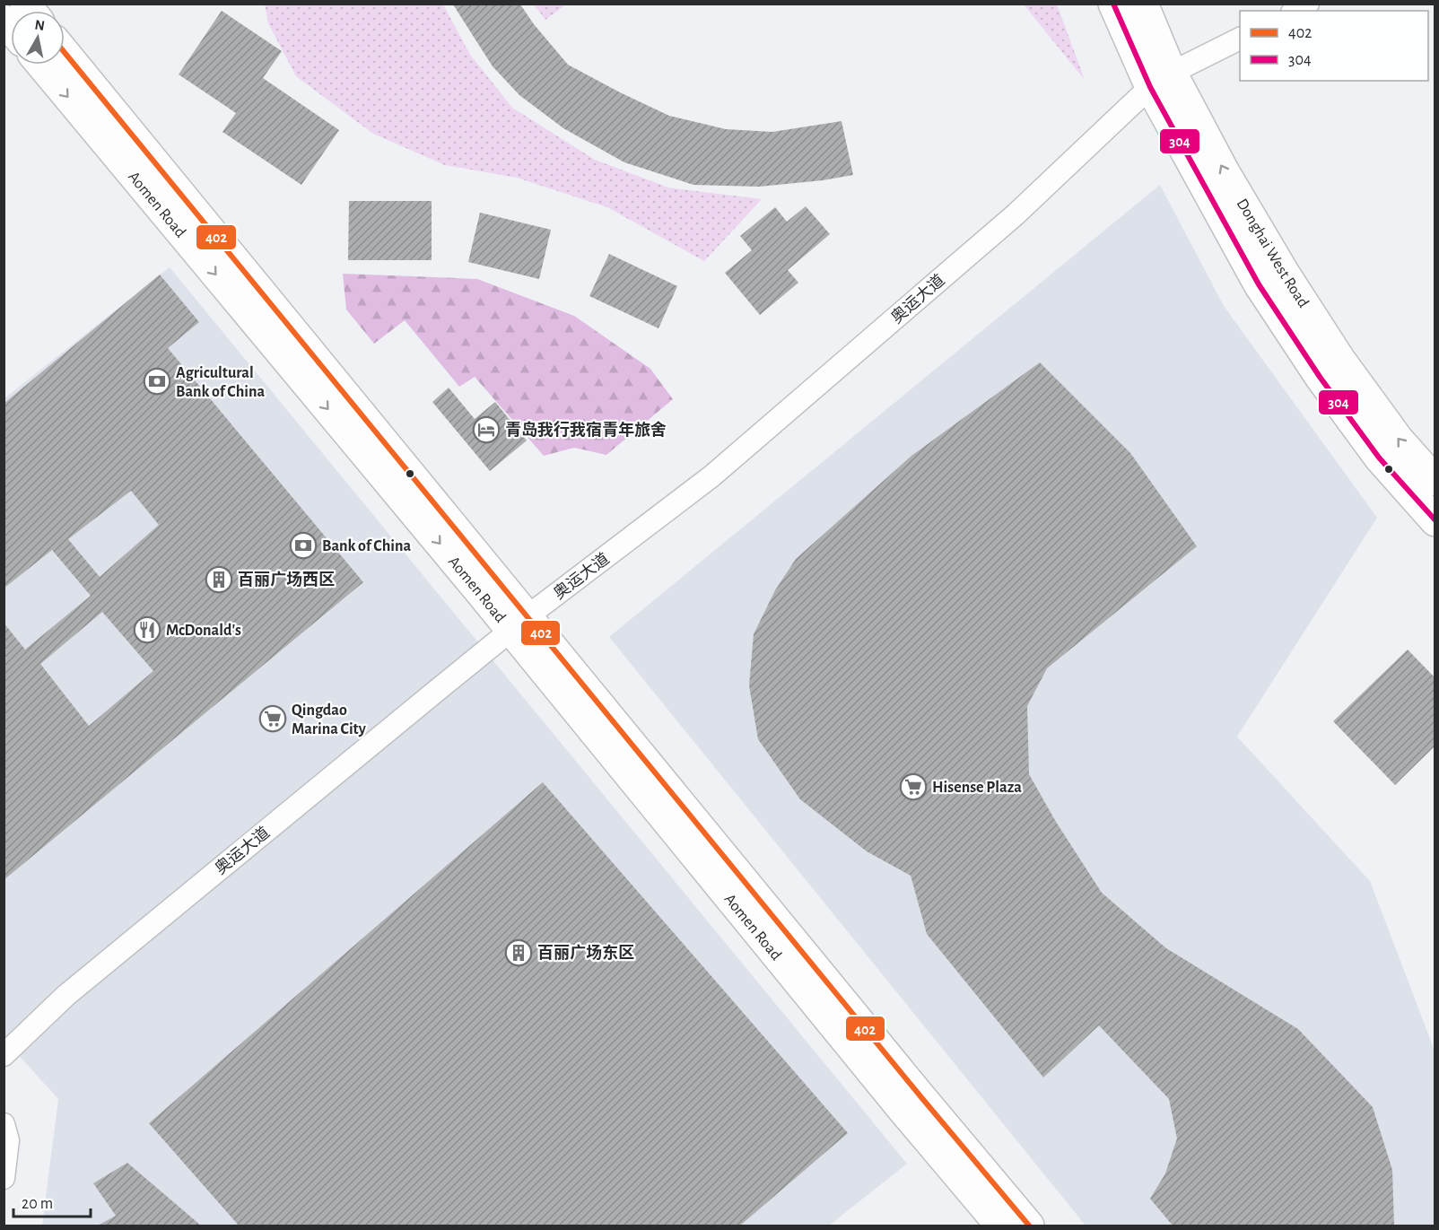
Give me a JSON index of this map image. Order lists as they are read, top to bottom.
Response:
{
  "streets": {
    "main road": ["Aomen Road", "Donghai West Road"],
    "street": ["奥运大道"]
  },
  "crossings": [
    ["Aomen Road", "奥运大道"],
    ["Donghai West Road", "奥运大道"]
  ],
  "places": {
    "bank": ["Agricultural Bank of China", "Bank of China"],
    "hotel": ["青岛我行我宿青年旅舍"],
    "building": ["百丽广场西区", "百丽广场东区"],
    "restaurant": ["McDonald's"],
    "supermarket": ["Qingdao Marina City", "Hisense Plaza"]
  },
  "lines": ["transit line 304", "transit line 402"],
  "legend": ["402", "304"],
  "scale_bar": "20 m",
  "north": "top"
}
